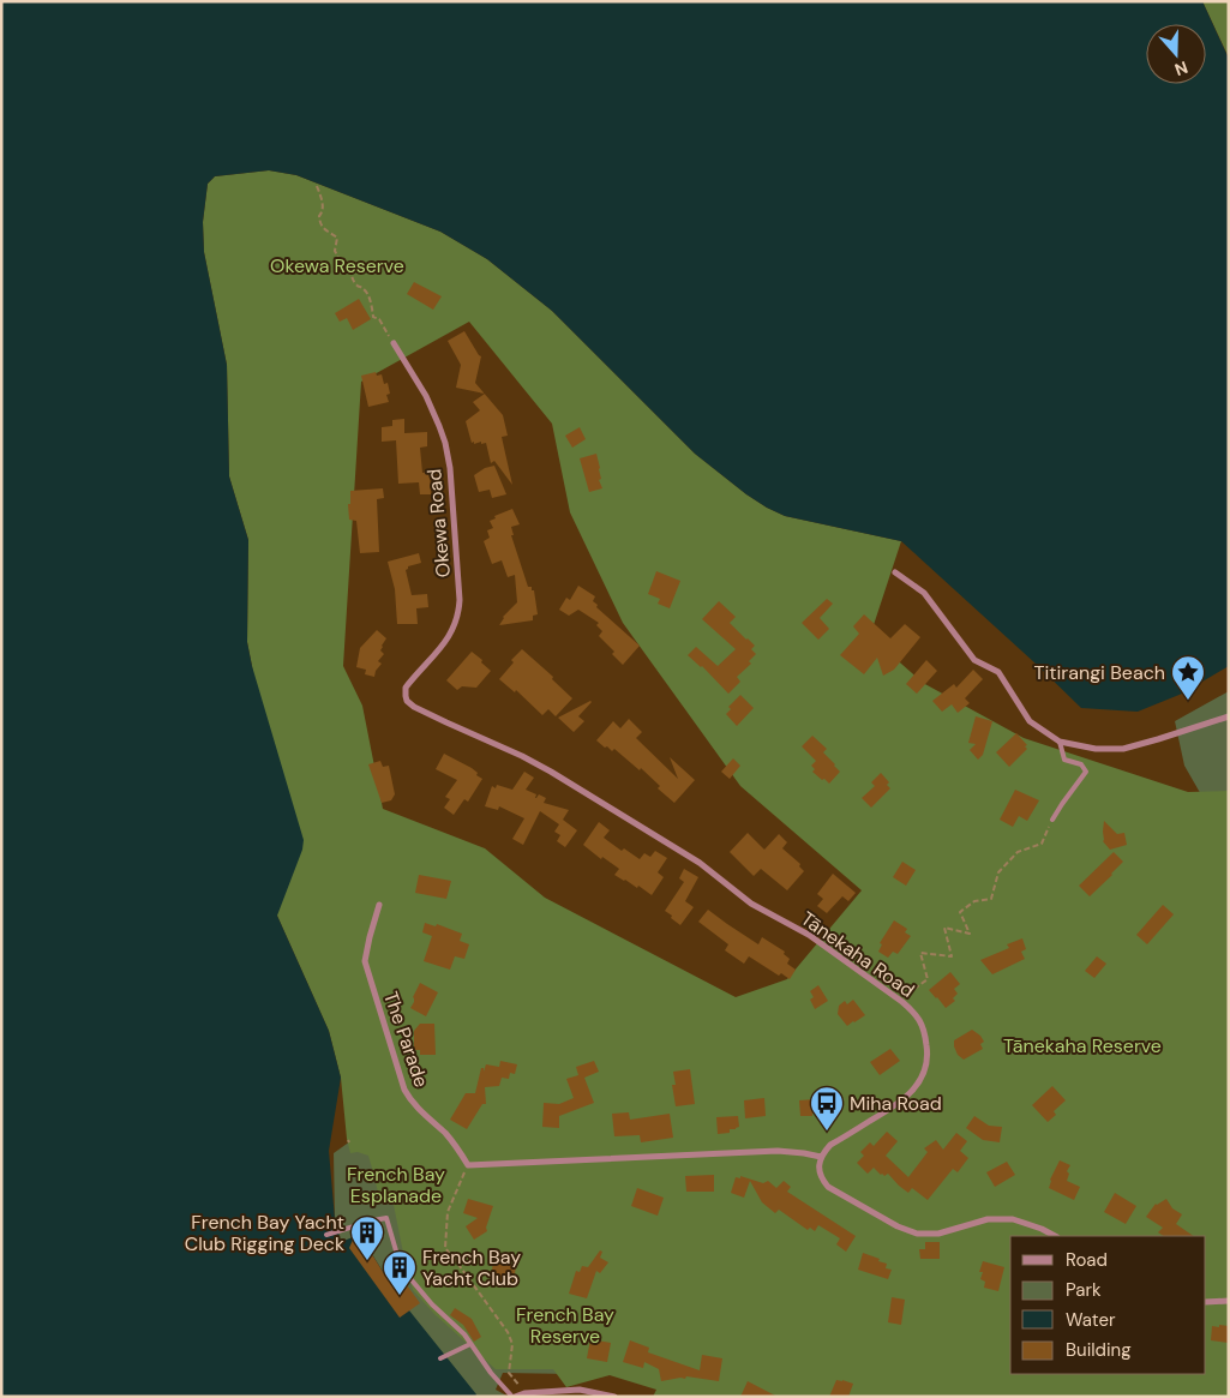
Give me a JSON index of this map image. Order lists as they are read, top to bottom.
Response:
{
  "streets": {
    "street": ["Okewa Road", "Tānekaha Road", "The Parade"]
  },
  "crossings": [
    ["Okewa Road", "Tānekaha Road"]
  ],
  "parks": [
    "Okewa Reserve",
    "Tānekaha Reserve",
    "French Bay Esplanade",
    "French Bay Reserve"
  ],
  "places": {
    "place": ["Titirangi Beach"],
    "bus stop": ["Miha Road"],
    "building": ["French Bay Yacht Club Rigging Deck", "French Bay Yacht Club"]
  },
  "legend": [
    "Road",
    "Park",
    "Water",
    "Building"
  ],
  "north": "bottom"
}
